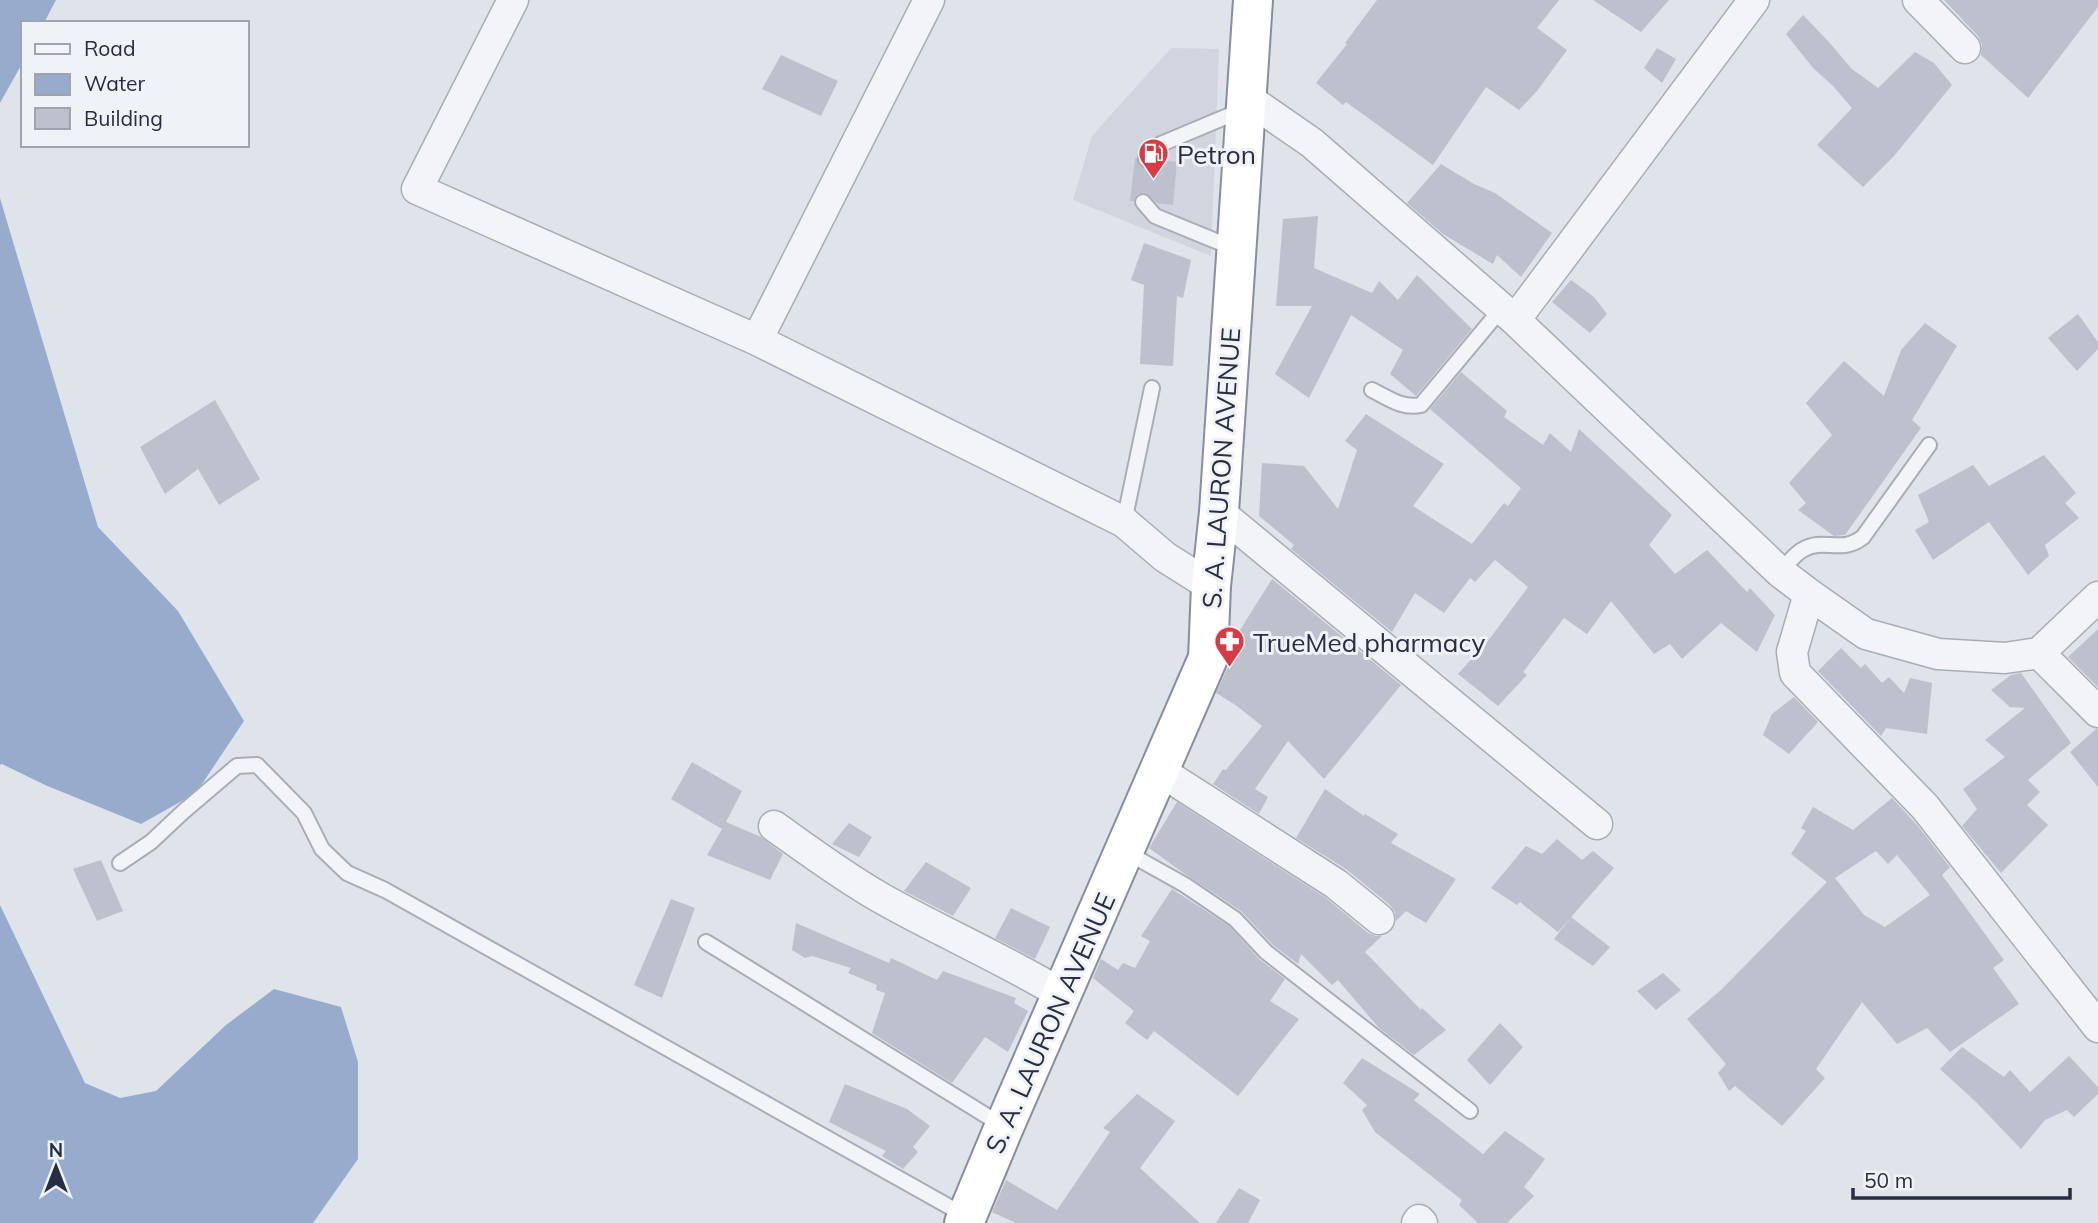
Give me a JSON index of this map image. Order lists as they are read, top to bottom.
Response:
{
  "streets": {
    "highway": ["S. A. LAURON AVENUE"]
  },
  "places": {
    "fuel station": ["Petron"],
    "pharmacy": ["TrueMed pharmacy"]
  },
  "legend": ["Road", "Water", "Building"],
  "scale_bar": "50 m",
  "north": "top"
}
